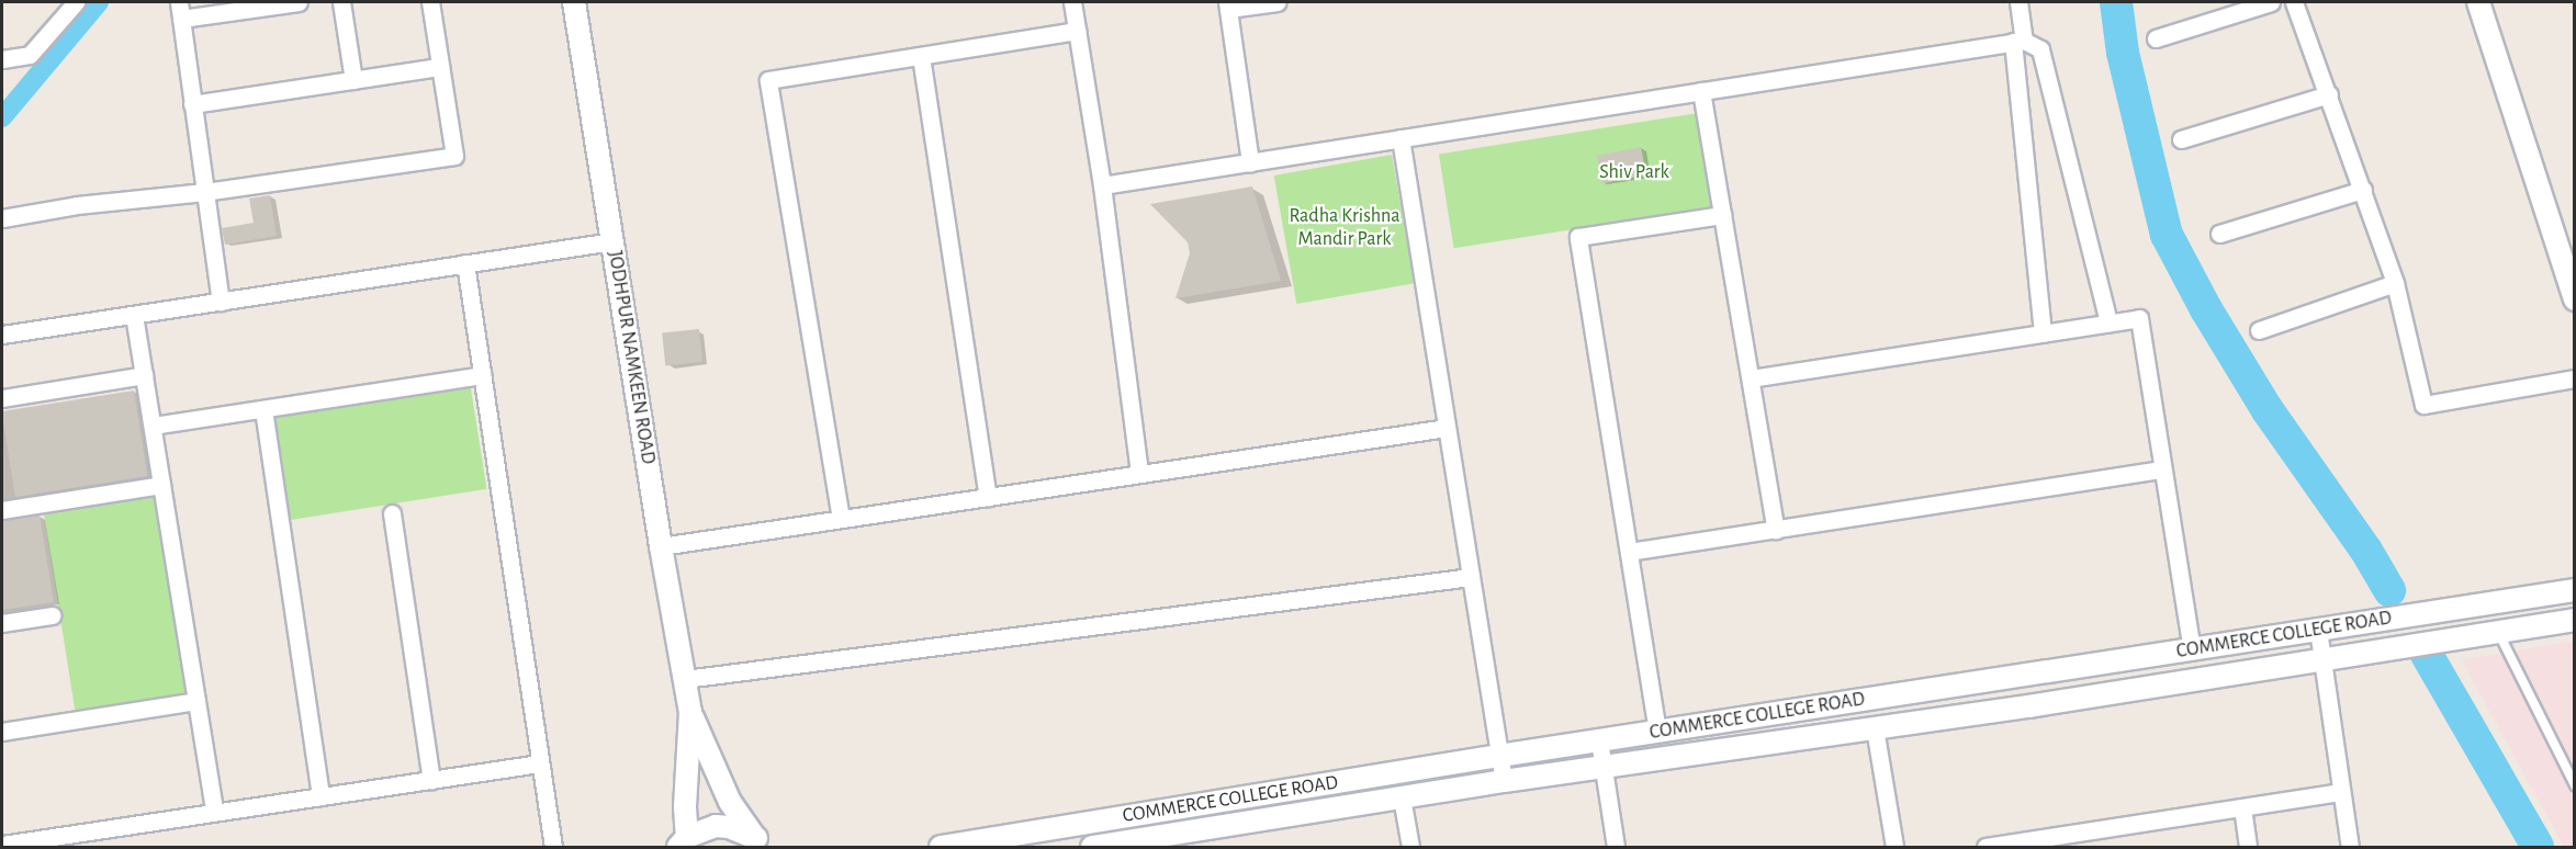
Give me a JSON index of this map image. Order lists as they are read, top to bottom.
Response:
{
  "streets": {
    "street": ["JODHPUR NAMKEEN ROAD", "COMMERCE COLLEGE ROAD"]
  },
  "parks": ["Shiv Park", "Radha Krishna Mandir Park"]
}
